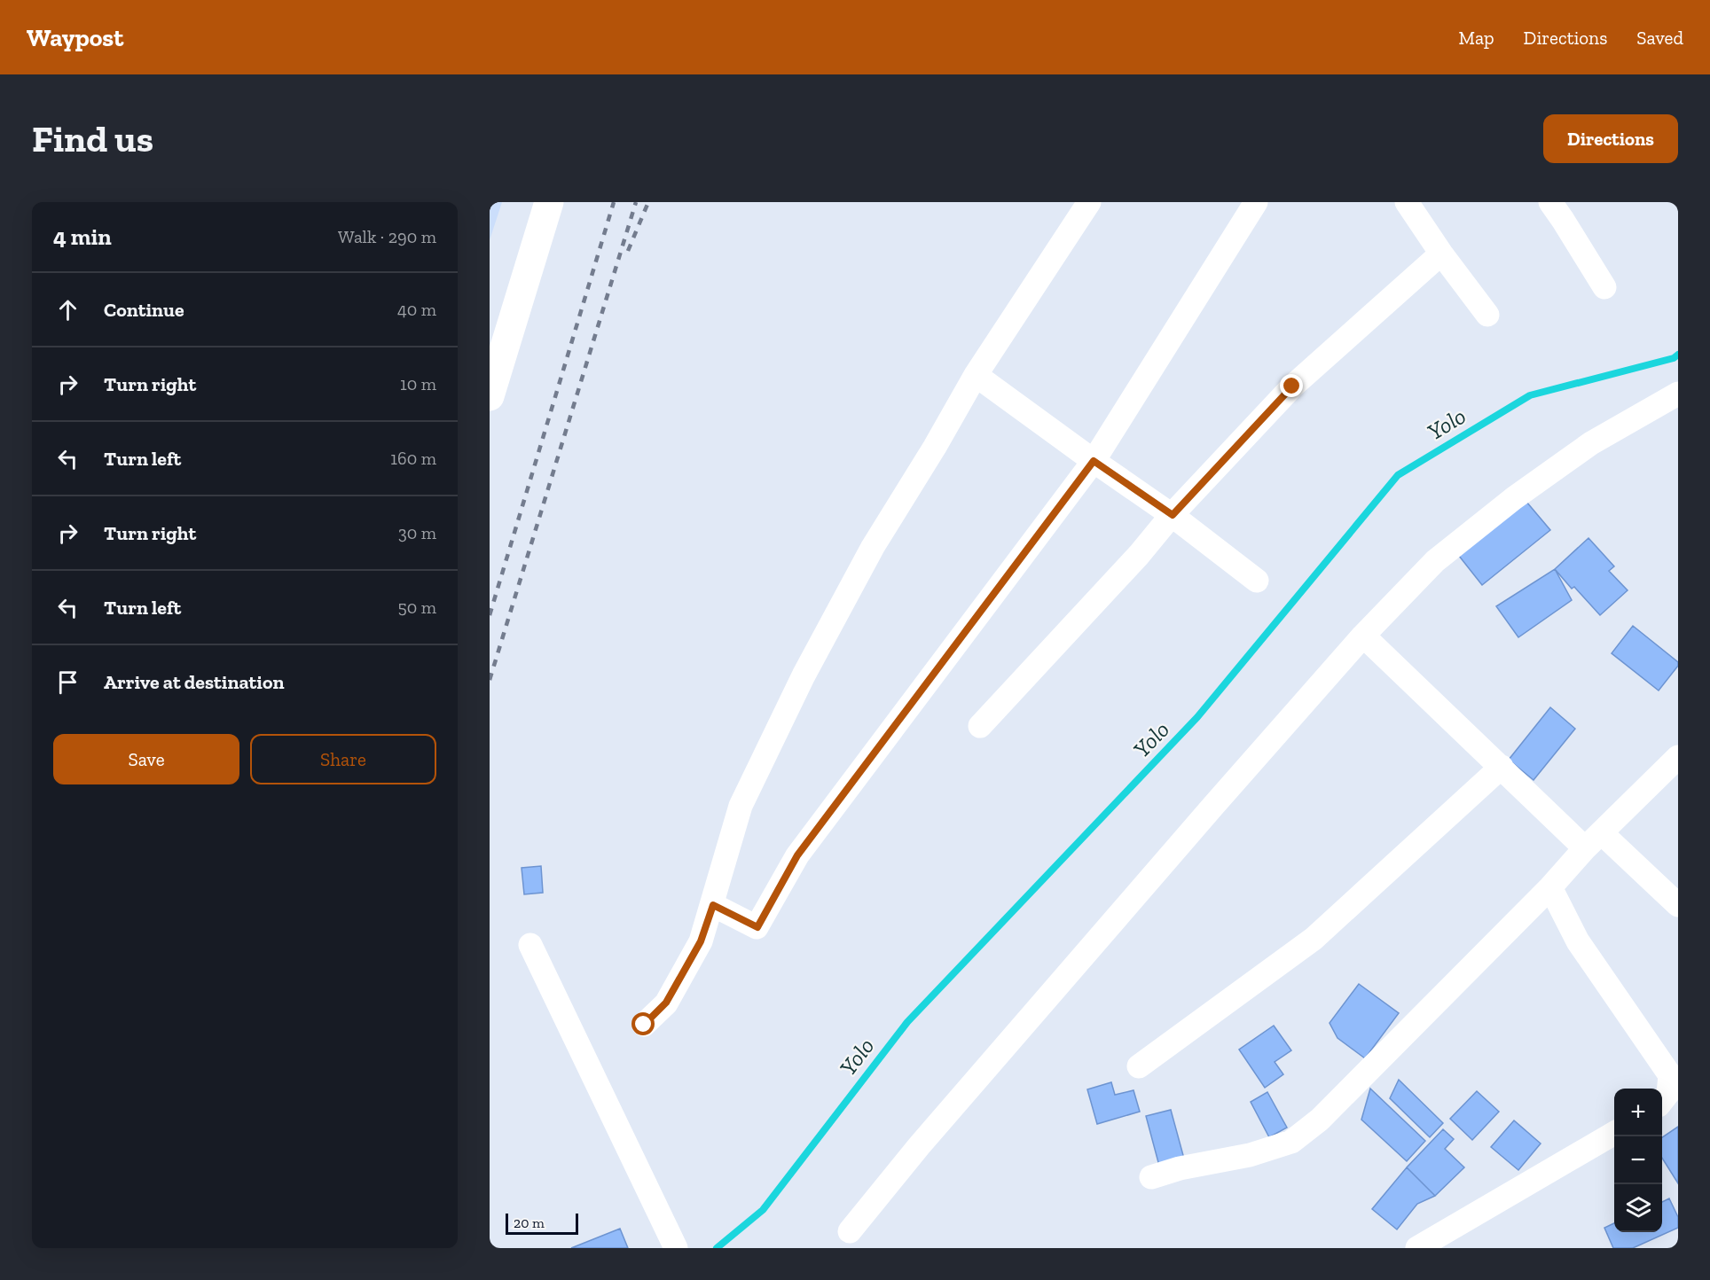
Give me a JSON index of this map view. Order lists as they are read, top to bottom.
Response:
{
  "water": ["Yolo"],
  "scale_bar": "20 m",
  "page": {
    "header": "Waypost",
    "nav": ["Map", "Directions", "Saved"],
    "buttons": [
      "Directions",
      ["Save", "Share"]
    ],
    "title": "Find us",
    "heading": ["4 min", "Walk · 290 m"],
    "list": [
      ["Continue", "40 m"],
      ["Turn right", "10 m"],
      ["Turn left", "160 m"],
      ["Turn right", "30 m"],
      ["Turn left", "50 m"],
      "Arrive at destination"
    ],
    "map_buttons": ["+", "−"],
    "scale": "20 m"
  }
}
